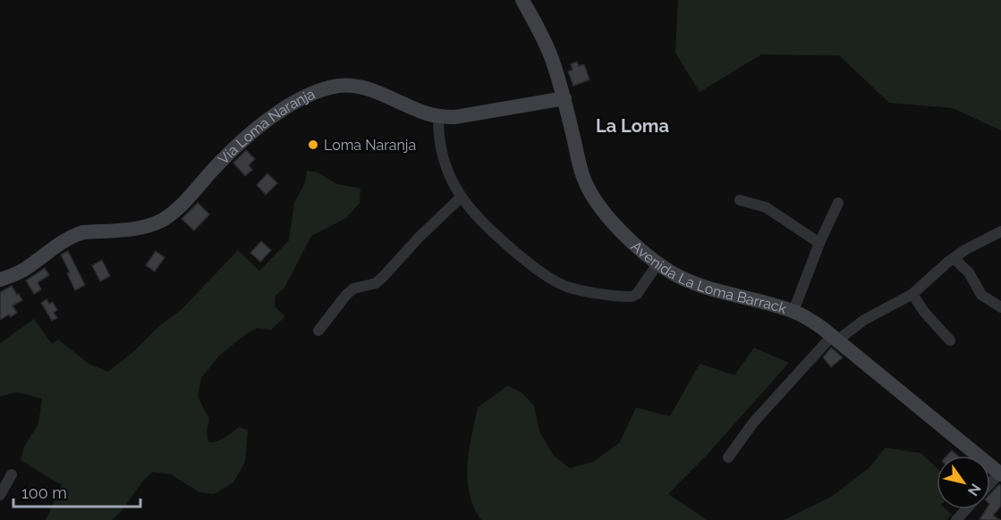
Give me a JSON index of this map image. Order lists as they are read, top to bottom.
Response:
{
  "streets": {
    "main road": ["Vía Loma Naranja", "Avenida La Loma Barrack"]
  },
  "crossings": [
    ["Vía Loma Naranja", "Avenida La Loma Barrack"]
  ],
  "districts": ["La Loma"],
  "places": ["Loma Naranja"],
  "scale_bar": "100 m",
  "north": "bottom right"
}
